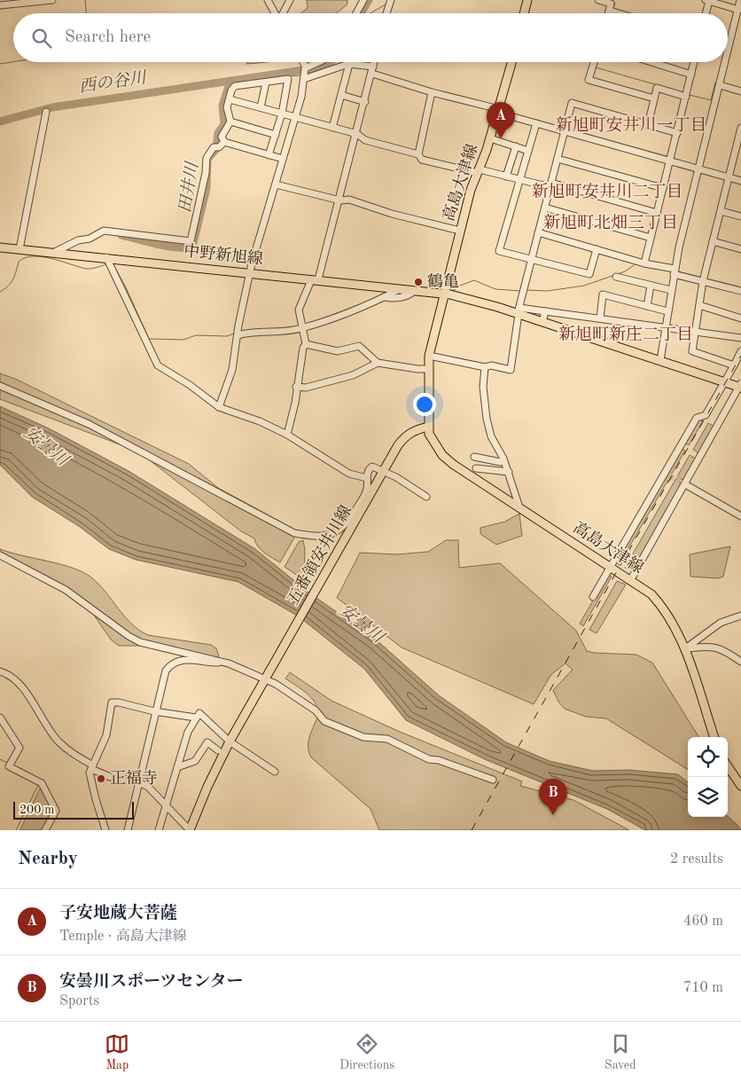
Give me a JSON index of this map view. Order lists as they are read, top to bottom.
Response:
{
  "streets": {
    "main road": ["高島大津線", "中野新旭線", "五番領安井川線"]
  },
  "crossings": [
    ["高島大津線", "中野新旭線"],
    ["高島大津線", "五番領安井川線"]
  ],
  "districts": [
    "新旭町安井川一丁目",
    "新旭町安井川二丁目",
    "新旭町北畑三丁目",
    "新旭町新庄二丁目"
  ],
  "water": ["西の谷川", "田井川", "安曇川"],
  "places": ["鶴亀", "正福寺"],
  "scale_bar": "200 m",
  "page": {
    "search": "Search here",
    "pins": ["A", "B"],
    "scale": "200 m",
    "heading": ["Nearby", "2 results"],
    "list": [
      {
        "mark": "A",
        "name": "子安地蔵大菩薩",
        "note": "Temple · 高島大津線",
        "value": "460 m"
      },
      {
        "mark": "B",
        "name": "安曇川スポーツセンター",
        "note": "Sports",
        "value": "710 m"
      }
    ],
    "nav": ["Map", "Directions", "Saved"]
  }
}
